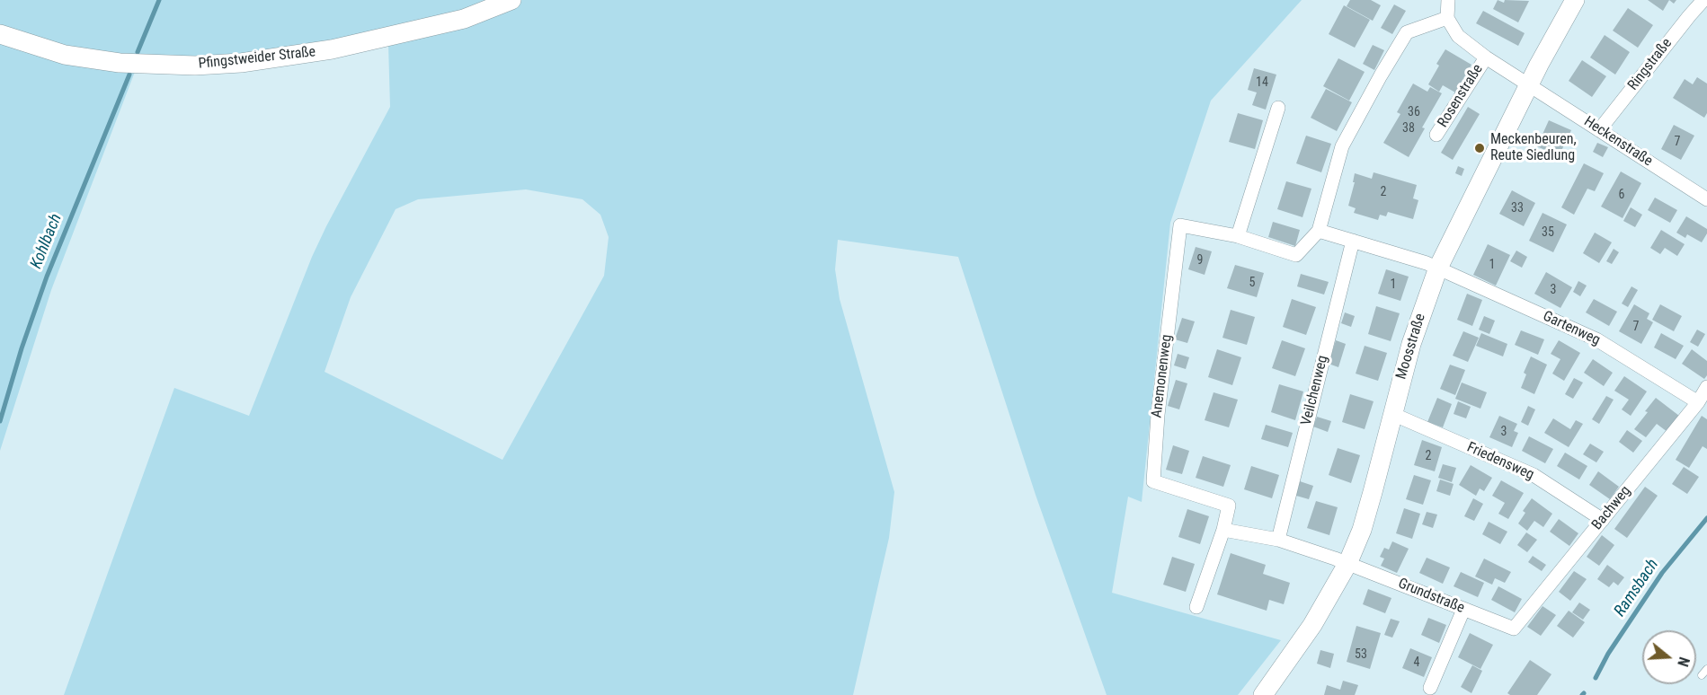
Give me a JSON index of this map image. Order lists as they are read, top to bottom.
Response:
{
  "streets": {
    "street": [
      "Pfingstweider Straße",
      "Ringstraße",
      "Rosenstraße",
      "Heckenstraße",
      "Gartenweg",
      "Moosstraße",
      "Anemonenweg",
      "Veilchenweg",
      "Friedensweg",
      "Bachweg",
      "Grundstraße"
    ]
  },
  "crossings": [
    ["Ringstraße", "Heckenstraße"],
    ["Rosenstraße", "Heckenstraße"],
    ["Rosenstraße", "Moosstraße"],
    ["Rosenstraße", "Anemonenweg"],
    ["Heckenstraße", "Moosstraße"],
    ["Gartenweg", "Moosstraße"],
    ["Gartenweg", "Bachweg"],
    ["Moosstraße", "Friedensweg"],
    ["Moosstraße", "Grundstraße"],
    ["Friedensweg", "Bachweg"],
    ["Bachweg", "Grundstraße"]
  ],
  "water": ["Kohlbach", "Ramsbach"],
  "places": ["Meckenbeuren, Reute Siedlung"],
  "house_numbers": [
    "14",
    "36",
    "38",
    "7",
    "2",
    "6",
    "33",
    "35",
    "9",
    "1",
    "5",
    "1",
    "3",
    "7",
    "3",
    "2",
    "53",
    "4"
  ],
  "north": "right"
}
